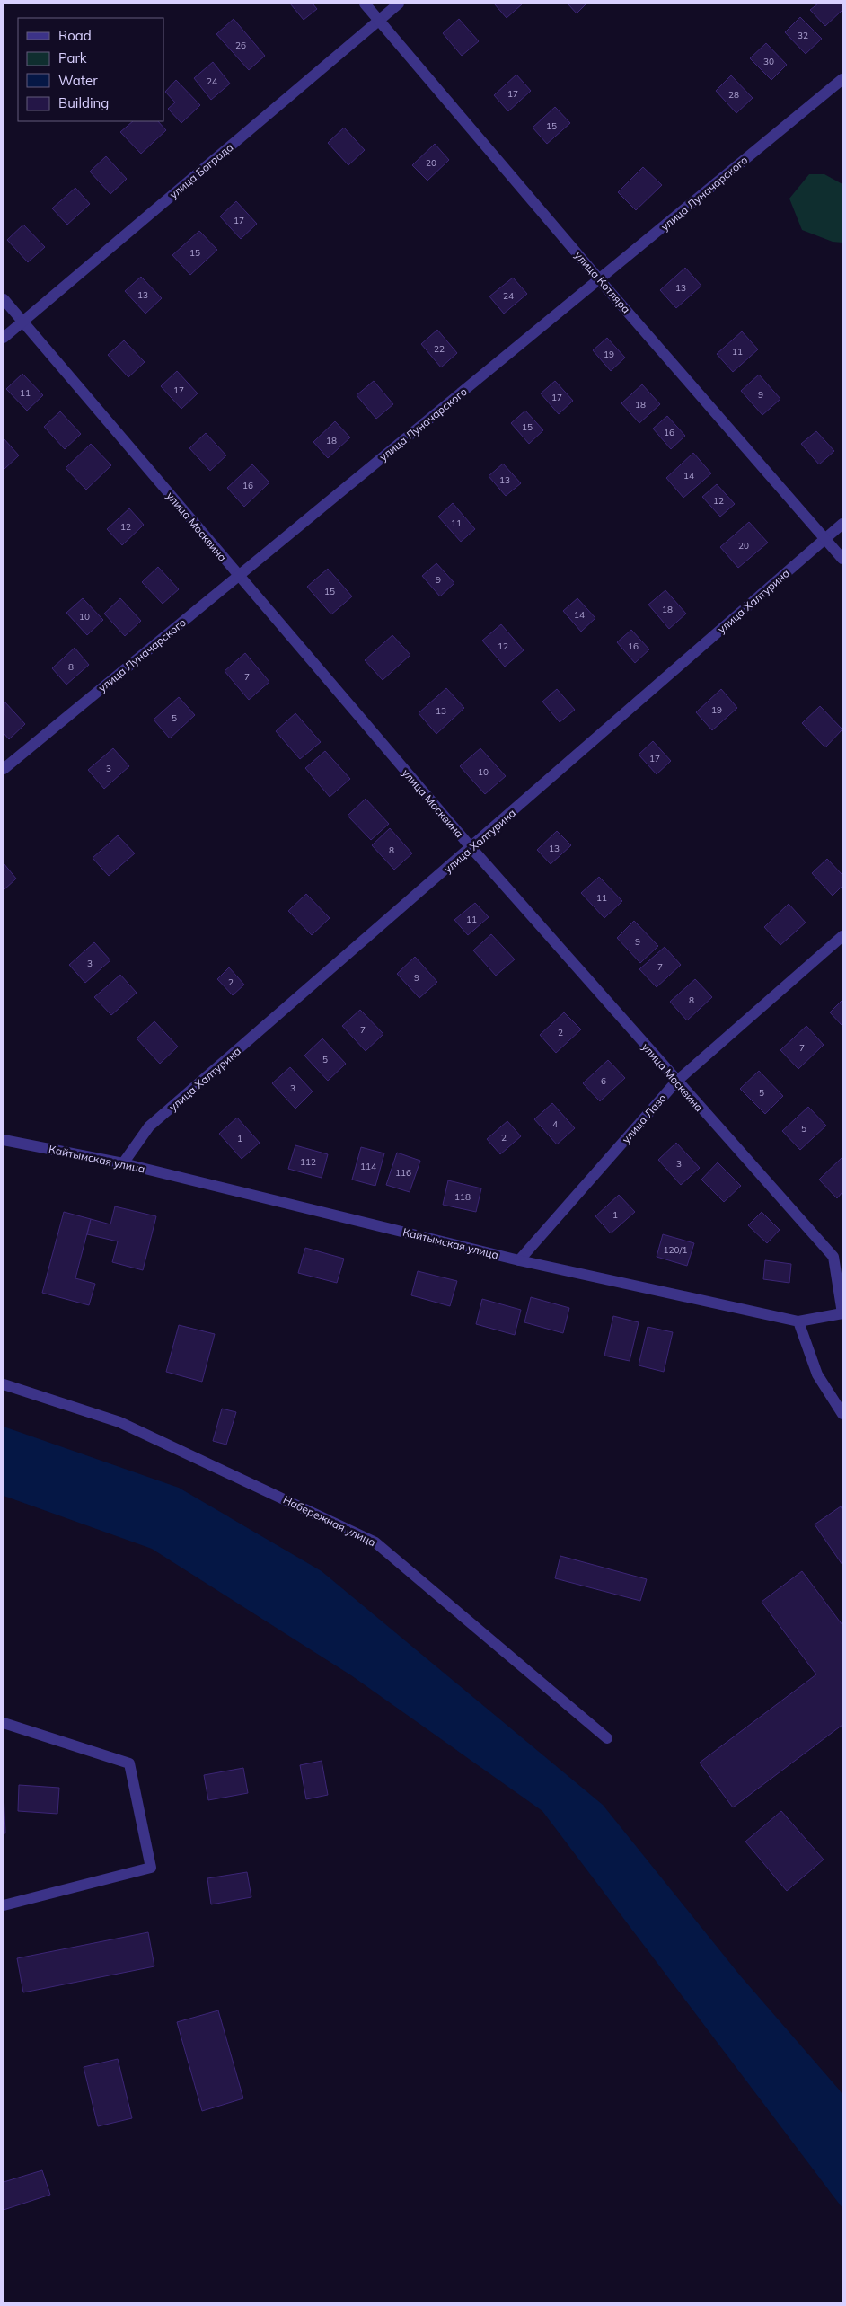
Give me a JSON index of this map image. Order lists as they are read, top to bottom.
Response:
{
  "streets": {
    "street": [
      "улица Бограда",
      "улица Луначарского",
      "улица Котляра",
      "улица Москвина",
      "улица Халтурина",
      "улица Лазо",
      "Кайтымская улица",
      "Набережная улица"
    ]
  },
  "crossings": [
    ["улица Бограда", "улица Котляра"],
    ["улица Бограда", "улица Москвина"],
    ["улица Луначарского", "улица Котляра"],
    ["улица Луначарского", "улица Москвина"],
    ["улица Котляра", "улица Халтурина"],
    ["улица Москвина", "улица Халтурина"],
    ["улица Москвина", "улица Лазо"],
    ["улица Халтурина", "Кайтымская улица"],
    ["улица Лазо", "Кайтымская улица"]
  ],
  "house_numbers": [
    "32",
    "26",
    "30",
    "24",
    "17",
    "28",
    "15",
    "20",
    "17",
    "15",
    "13",
    "13",
    "24",
    "22",
    "11",
    "19",
    "17",
    "11",
    "9",
    "17",
    "18",
    "15",
    "16",
    "18",
    "14",
    "13",
    "16",
    "12",
    "11",
    "12",
    "20",
    "9",
    "15",
    "18",
    "14",
    "10",
    "12",
    "16",
    "8",
    "7",
    "19",
    "13",
    "5",
    "17",
    "3",
    "10",
    "13",
    "8",
    "11",
    "11",
    "9",
    "3",
    "7",
    "9",
    "2",
    "8",
    "7",
    "2",
    "7",
    "5",
    "6",
    "3",
    "5",
    "4",
    "5",
    "2",
    "1",
    "112",
    "3",
    "114",
    "116",
    "118",
    "1",
    "120/1"
  ],
  "legend": [
    "Road",
    "Park",
    "Water",
    "Building"
  ]
}
